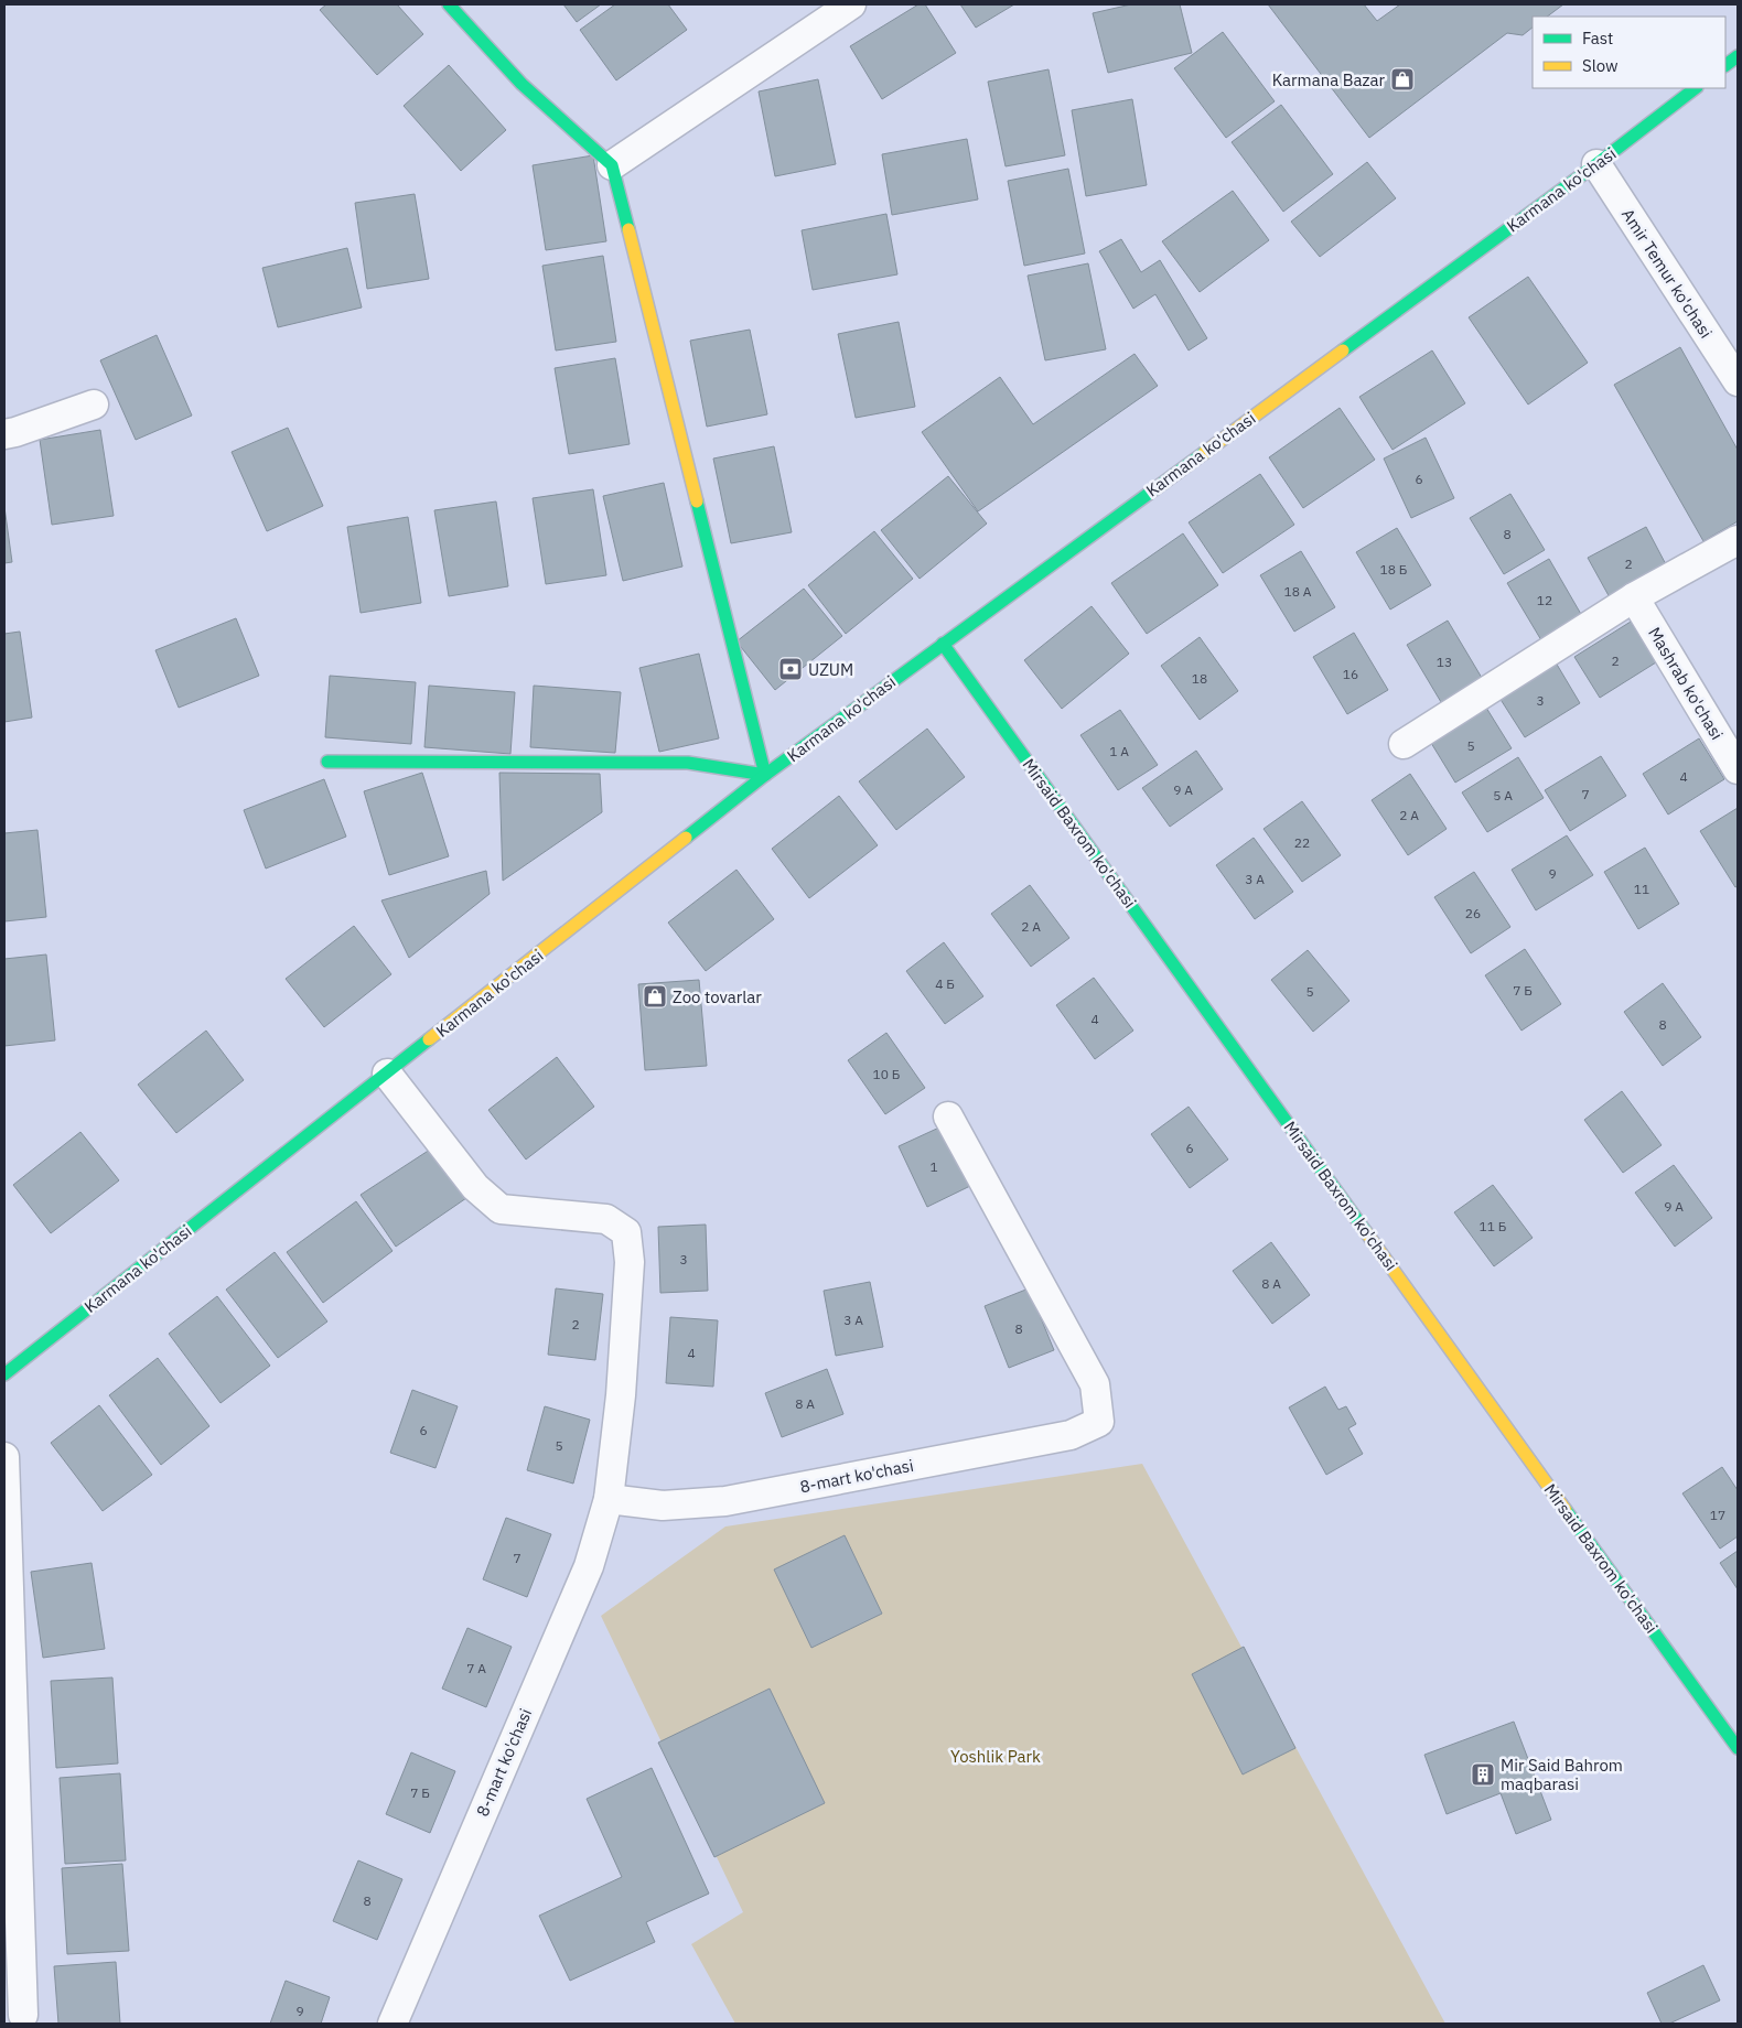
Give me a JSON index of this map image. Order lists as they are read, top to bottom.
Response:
{
  "streets": {
    "street": [
      "Karmana ko'chasi",
      "Amir Temur ko'chasi",
      "Mashrab ko'chasi",
      "Mirsaid Baxrom ko'chasi",
      "8-mart ko'chasi"
    ]
  },
  "crossings": [
    ["Karmana ko'chasi", "Amir Temur ko'chasi"],
    ["Karmana ko'chasi", "Mirsaid Baxrom ko'chasi"],
    ["Karmana ko'chasi", "8-mart ko'chasi"]
  ],
  "parks": ["Yoshlik Park"],
  "places": {
    "shop": ["Karmana Bazar", "Zoo tovarlar"],
    "bank": ["UZUM"],
    "building": ["Mir Said Bahrom maqbarasi"]
  },
  "house_numbers": [
    "6",
    "8",
    "2",
    "18 Б",
    "18 А",
    "12",
    "2",
    "13",
    "16",
    "18",
    "3",
    "5",
    "1 А",
    "4",
    "9 А",
    "7",
    "5 А",
    "2 А",
    "22",
    "9",
    "3 А",
    "11",
    "26",
    "2 А",
    "4 Б",
    "7 Б",
    "5",
    "4",
    "8",
    "10 Б",
    "6",
    "1",
    "9 А",
    "11 Б",
    "3",
    "8 А",
    "3 А",
    "2",
    "8",
    "4",
    "8 А",
    "6",
    "5",
    "17",
    "7",
    "7 А",
    "7 Б",
    "8",
    "9"
  ],
  "legend": ["Fast", "Slow"]
}
